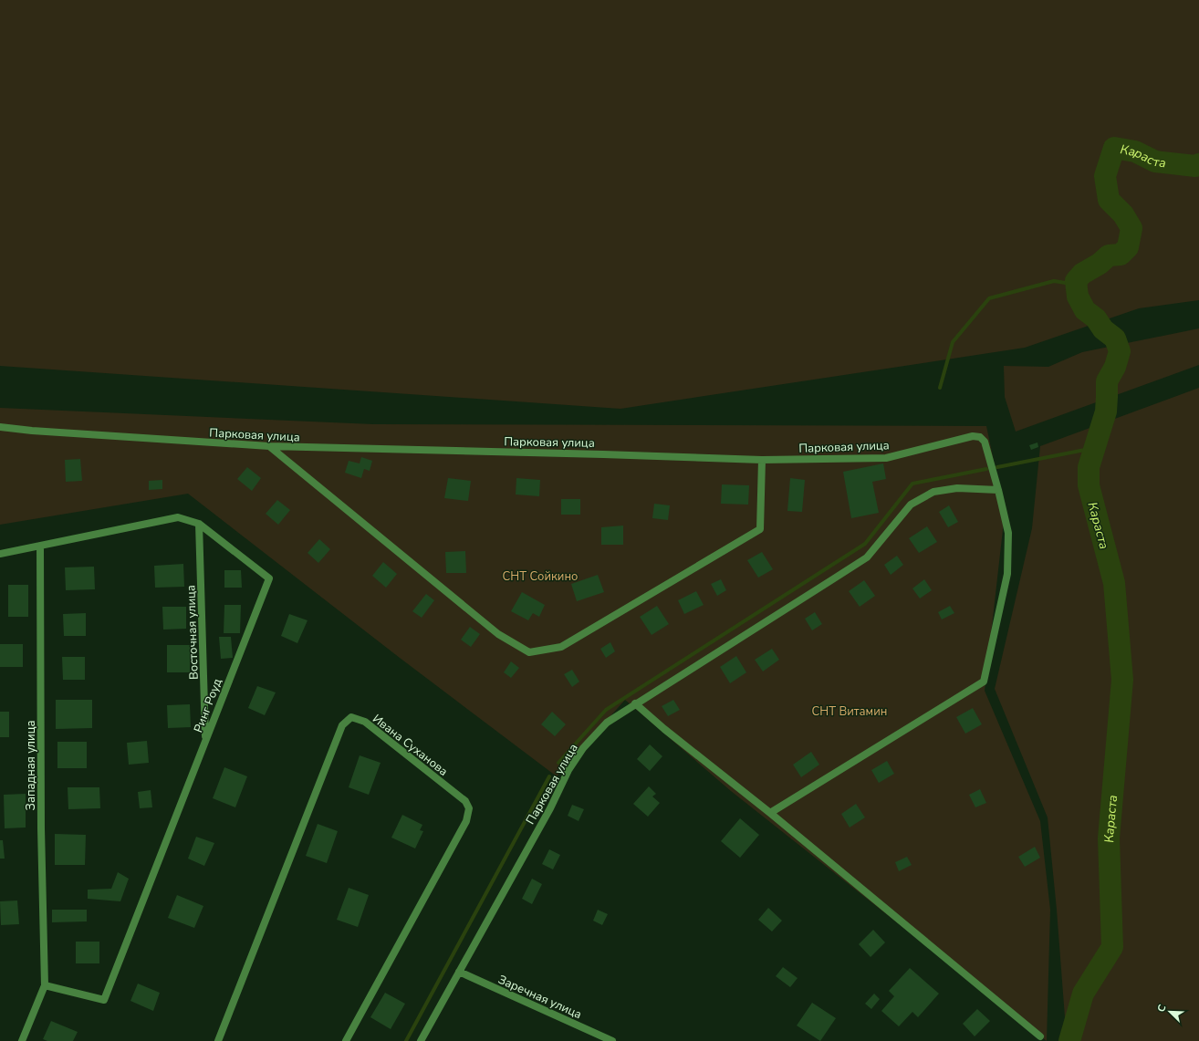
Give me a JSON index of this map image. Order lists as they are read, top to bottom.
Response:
{
  "streets": {
    "street": [
      "Парковая улица",
      "Восточная улица",
      "Ринг Роуд",
      "Ивана Суханова",
      "Западная улица",
      "Заречная улица"
    ]
  },
  "crossings": [
    ["Парковая улица", "Заречная улица"],
    ["Восточная улица", "Ринг Роуд"],
    ["Ринг Роуд", "Западная улица"]
  ],
  "water": ["Караста"],
  "parks": ["СНТ Сойкино", "СНТ Витамин"],
  "north": "top left"
}
